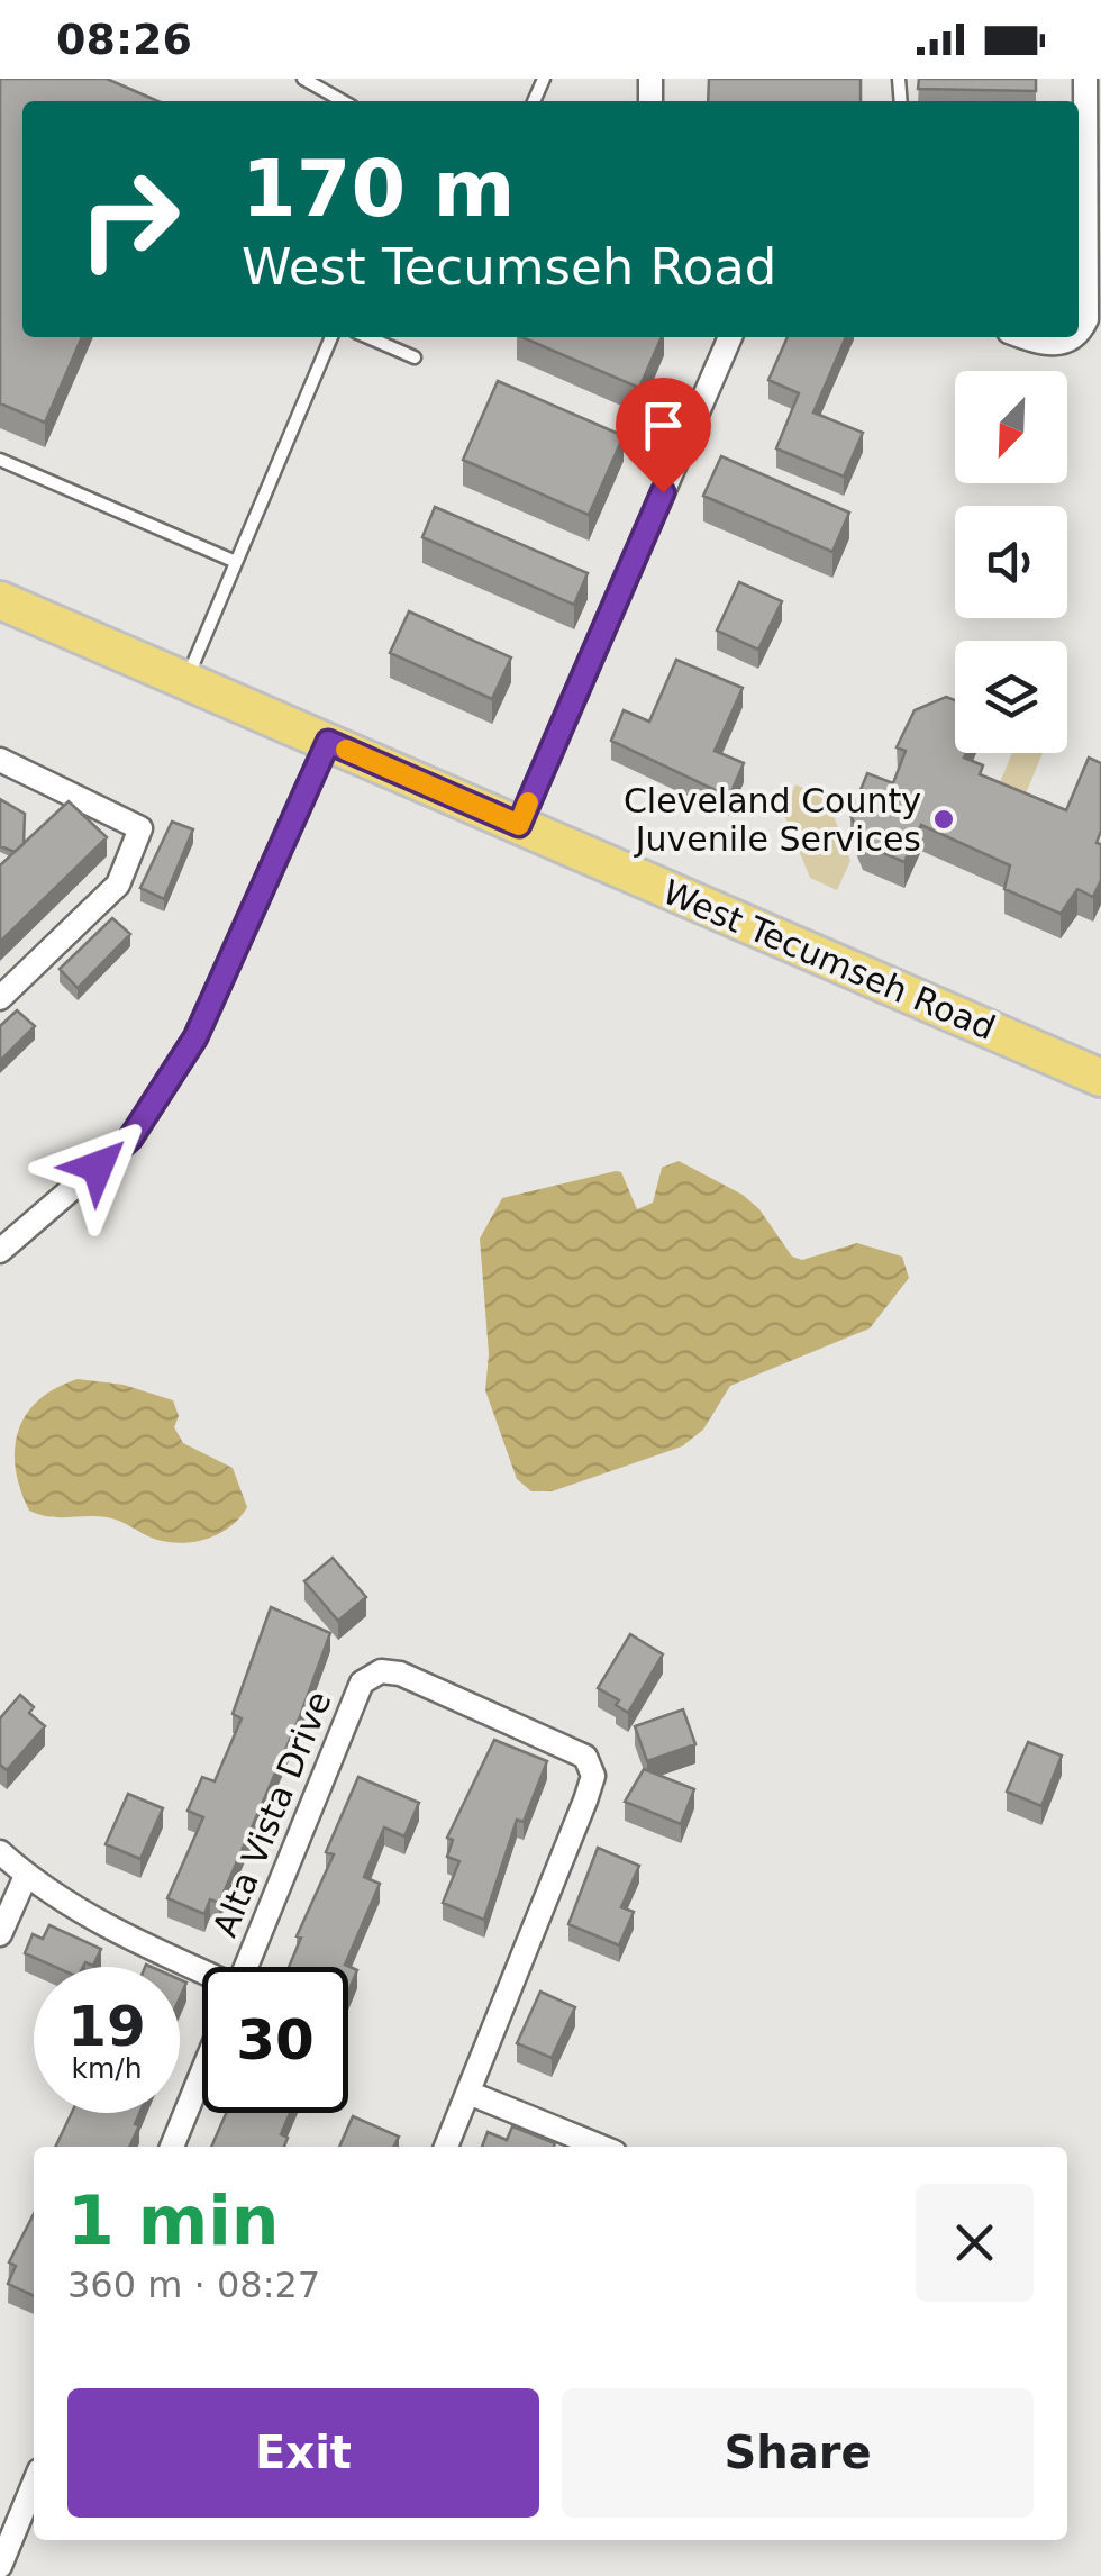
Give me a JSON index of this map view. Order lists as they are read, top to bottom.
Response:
{
  "streets": {
    "main road": ["West Tecumseh Road"],
    "street": ["Alta Vista Drive"]
  },
  "places": ["Cleveland County Juvenile Services"],
  "north": "bottom left",
  "page": {
    "status": "08:26",
    "turn": ["170 m", "West Tecumseh Road"],
    "speed": "19 km/h",
    "limit": "30",
    "heading": ["1 min", "360 m · 08:27"],
    "buttons": ["Exit", "Share"]
  }
}
